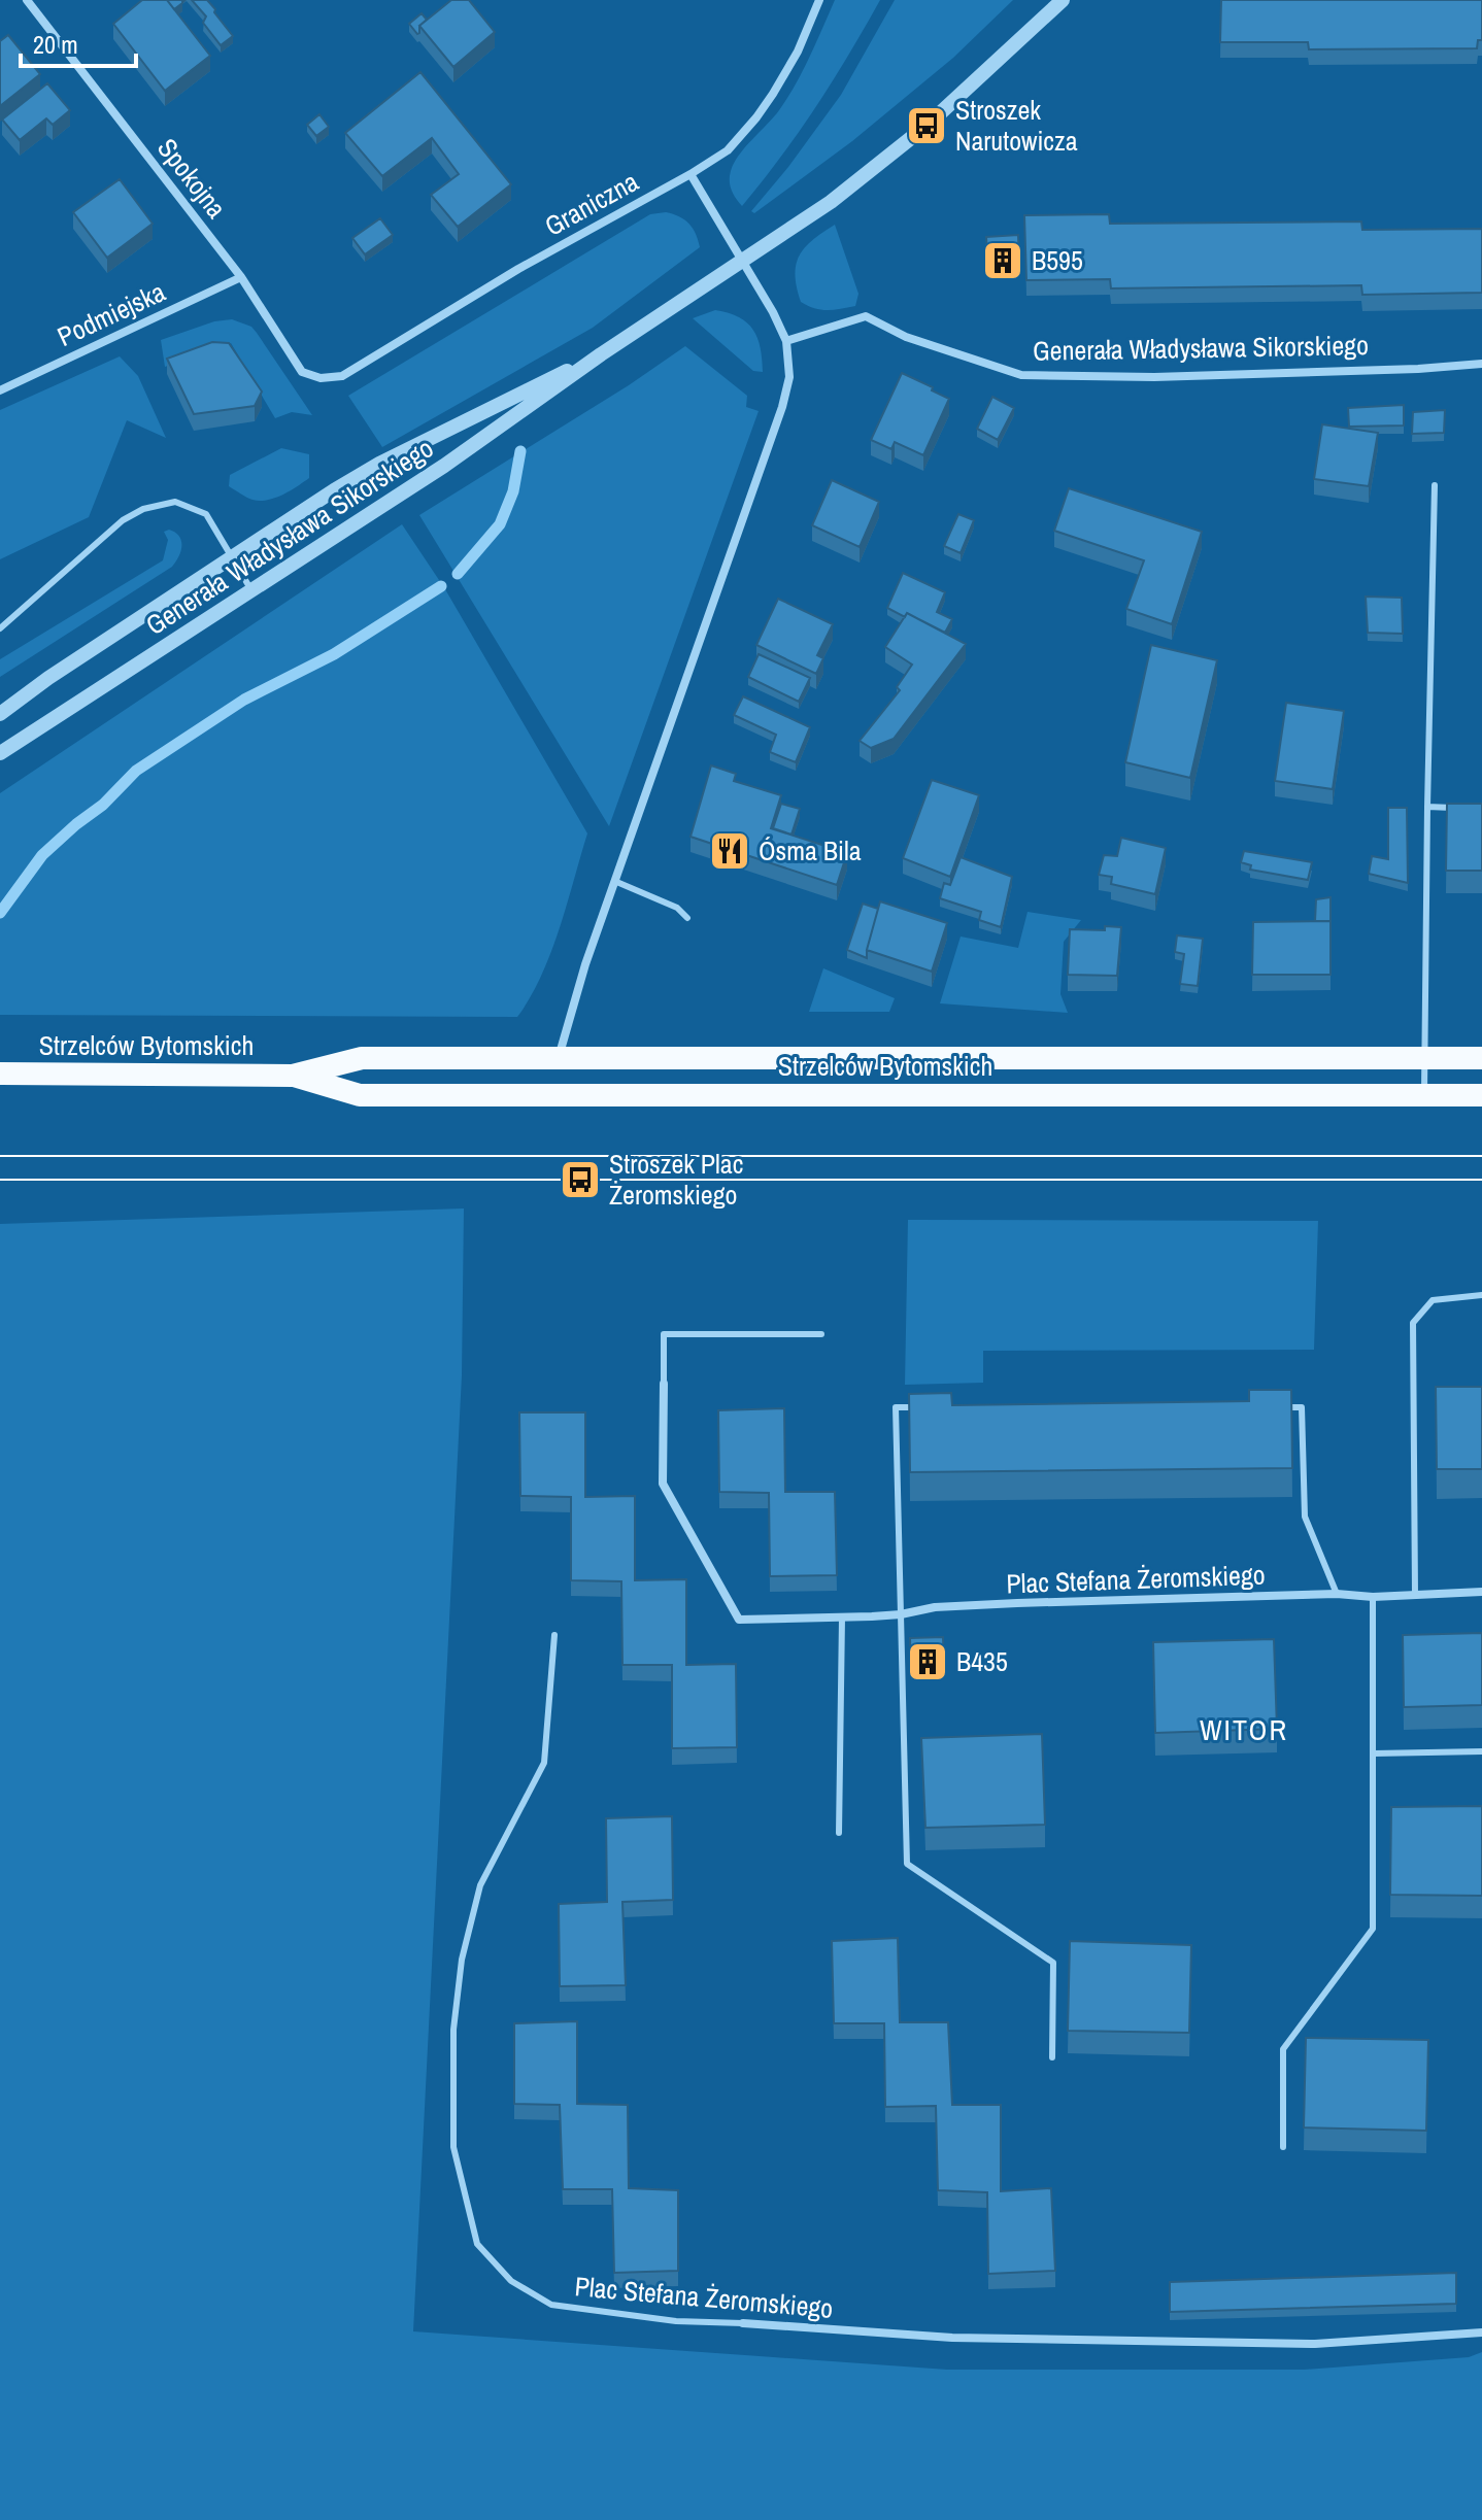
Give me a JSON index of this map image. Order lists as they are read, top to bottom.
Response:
{
  "streets": {
    "highway": ["Strzelców Bytomskich"],
    "street": [
      "Spokojna",
      "Graniczna",
      "Podmiejska",
      "Generała Władysława Sikorskiego",
      "Plac Stefana Żeromskiego"
    ]
  },
  "crossings": [
    ["Spokojna", "Graniczna"],
    ["Spokojna", "Podmiejska"]
  ],
  "districts": ["WITOR"],
  "places": {
    "bus stop": ["Stroszek Narutowicza", "Stroszek Plac Żeromskiego"],
    "building": ["B595", "B435"],
    "restaurant": ["Ósma Bila"]
  },
  "scale_bar": "20 m"
}
